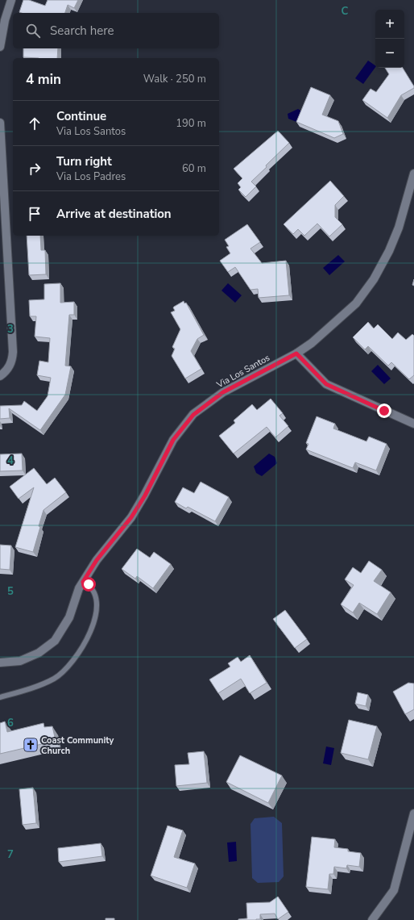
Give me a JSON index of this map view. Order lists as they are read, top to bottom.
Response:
{
  "streets": {
    "street": ["Via Los Santos"]
  },
  "places": {
    "church": ["Coast Community Church"]
  },
  "page": {
    "map_buttons": ["+", "−"],
    "search": "Search here",
    "heading": ["4 min", "Walk · 250 m"],
    "list": [
      ["Continue", "Via Los Santos", "190 m"],
      ["Turn right", "Via Los Padres", "60 m"],
      "Arrive at destination"
    ]
  },
  "grid": {
    "columns": ["C"],
    "rows": [
      "3",
      "4",
      "5",
      "6",
      "7"
    ]
  }
}
